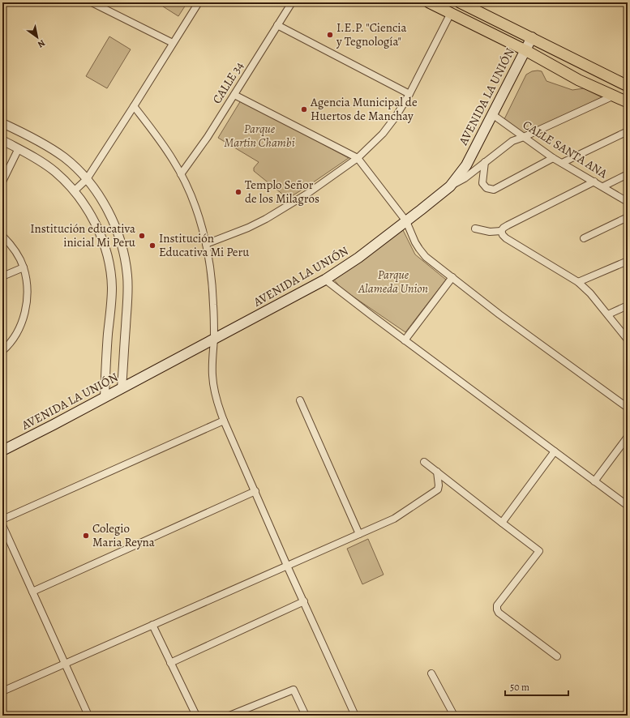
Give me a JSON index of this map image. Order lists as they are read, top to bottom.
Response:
{
  "streets": {
    "main road": ["AVENIDA LA UNIÓN"],
    "street": ["CALLE 34", "CALLE SANTA ANA"]
  },
  "crossings": [
    ["AVENIDA LA UNIÓN", "CALLE SANTA ANA"]
  ],
  "parks": ["Parque Martin Chambi", "Parque Alameda Union"],
  "places": [
    "I.E.P. \"Ciencia y Tegnología\"",
    "Agencia Municipal de Huertos de Manchay",
    "Templo Señor de los Milagros",
    "Institución educativa inicial Mi Peru",
    "Institución Educativa Mi Peru",
    "Colegio Maria Reyna"
  ],
  "scale_bar": "50 m",
  "north": "bottom right"
}
